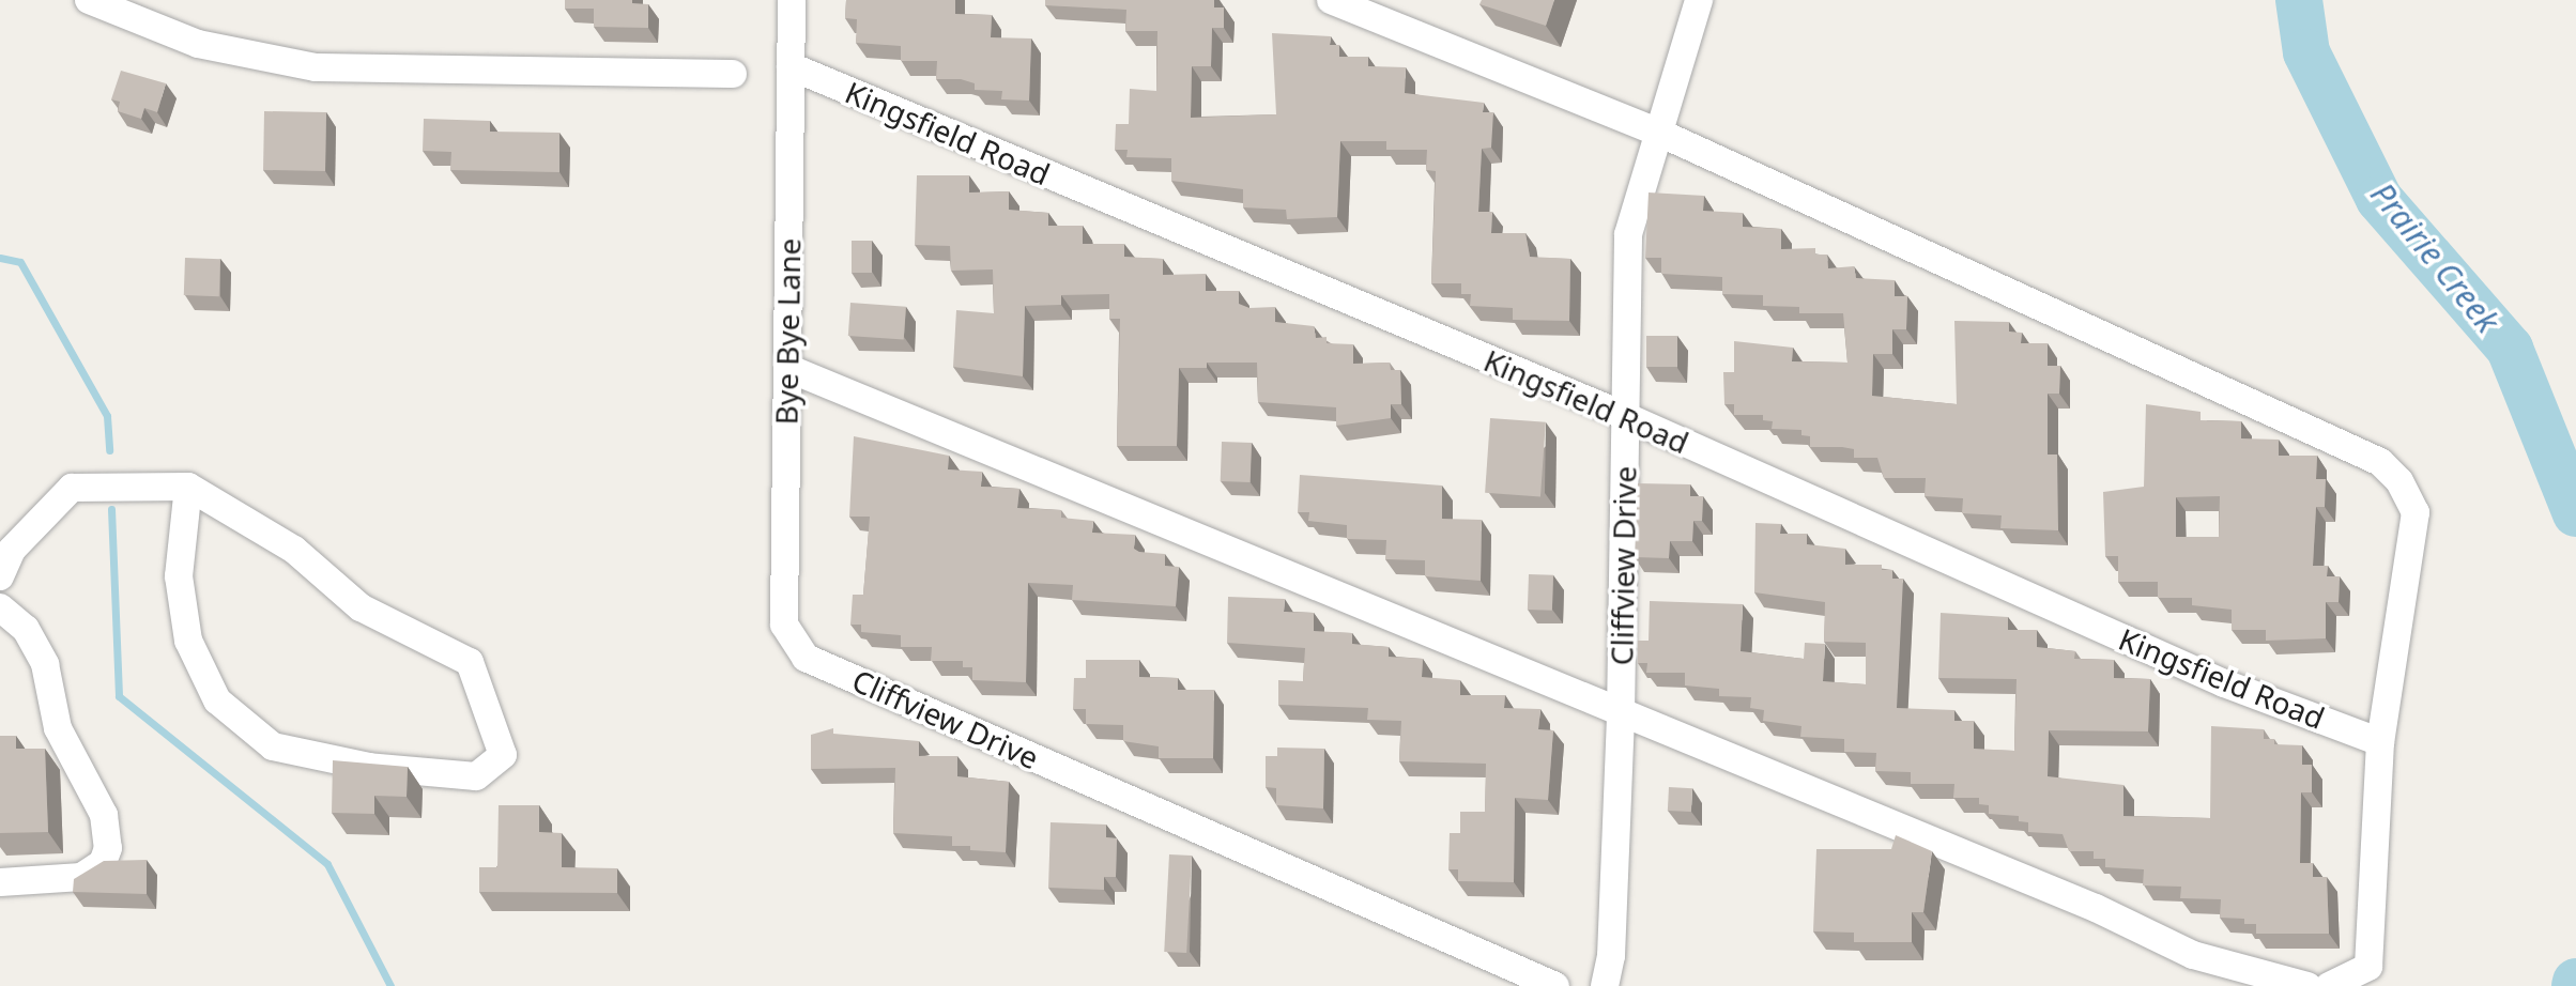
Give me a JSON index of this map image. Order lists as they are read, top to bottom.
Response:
{
  "streets": {
    "street": ["Kingsfield Road", "Bye Bye Lane", "Cliffview Drive"]
  },
  "crossings": [
    ["Kingsfield Road", "Bye Bye Lane"],
    ["Kingsfield Road", "Cliffview Drive"],
    ["Bye Bye Lane", "Cliffview Drive"]
  ],
  "water": ["Prairie Creek"]
}
